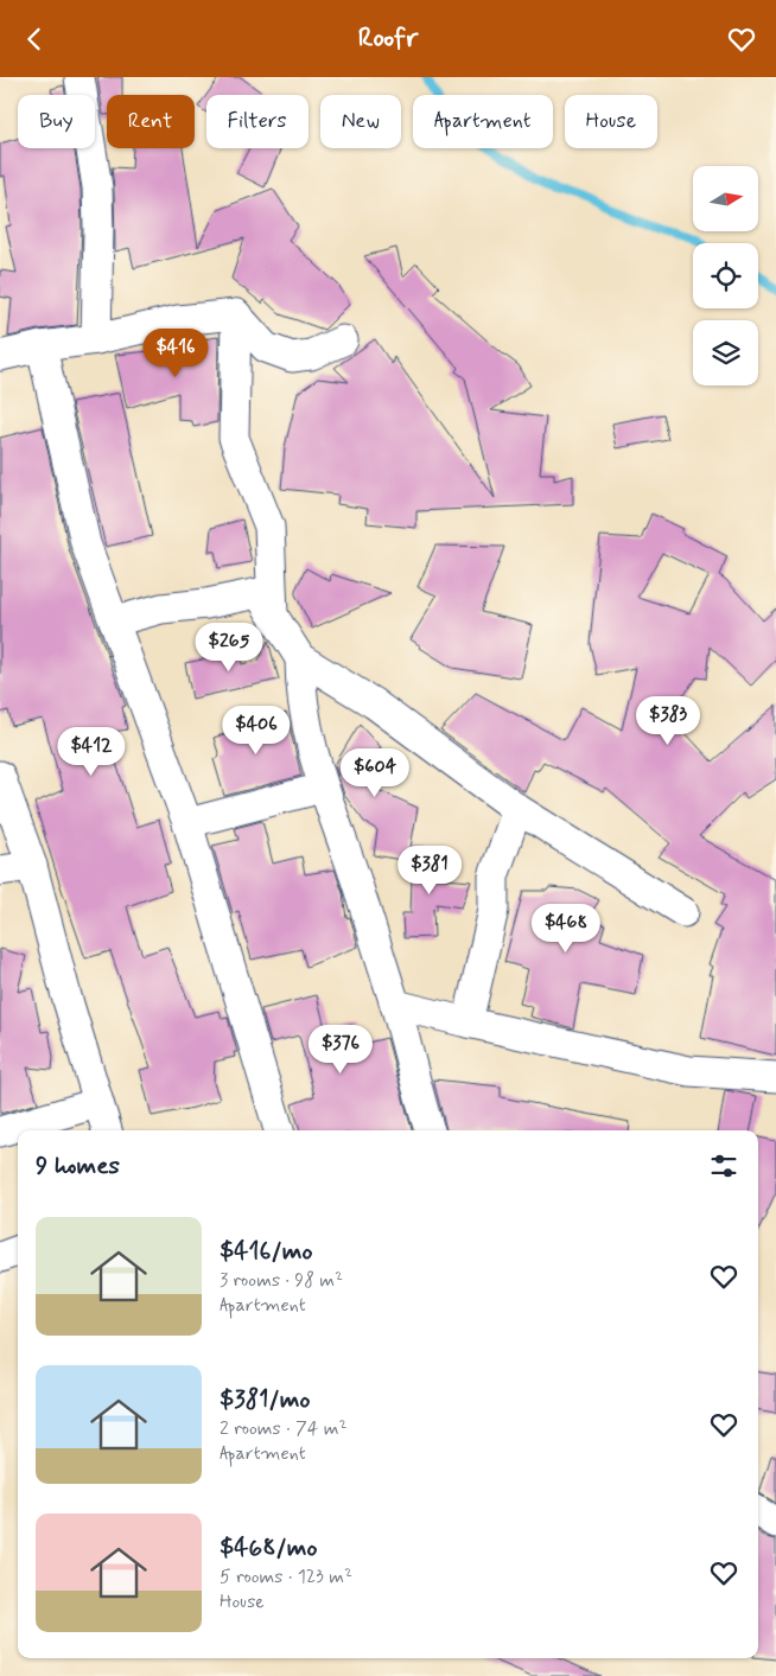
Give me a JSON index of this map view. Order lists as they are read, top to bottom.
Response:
{
  "north": "right",
  "page": {
    "header": "Roofr",
    "chip": [
      "Buy",
      "Rent",
      "Filters",
      "New",
      "Apartment",
      "House"
    ],
    "price": [
      "$416",
      "$265",
      "$383",
      "$406",
      "$412",
      "$604",
      "$381",
      "$468",
      "$376"
    ],
    "heading": "9 homes",
    "list": [
      {
        "name": "$416/mo",
        "note": "3 rooms · 98 m² · Apartment"
      },
      {
        "name": "$381/mo",
        "note": "2 rooms · 74 m² · Apartment"
      },
      {
        "name": "$468/mo",
        "note": "5 rooms · 123 m² · House"
      }
    ]
  }
}
